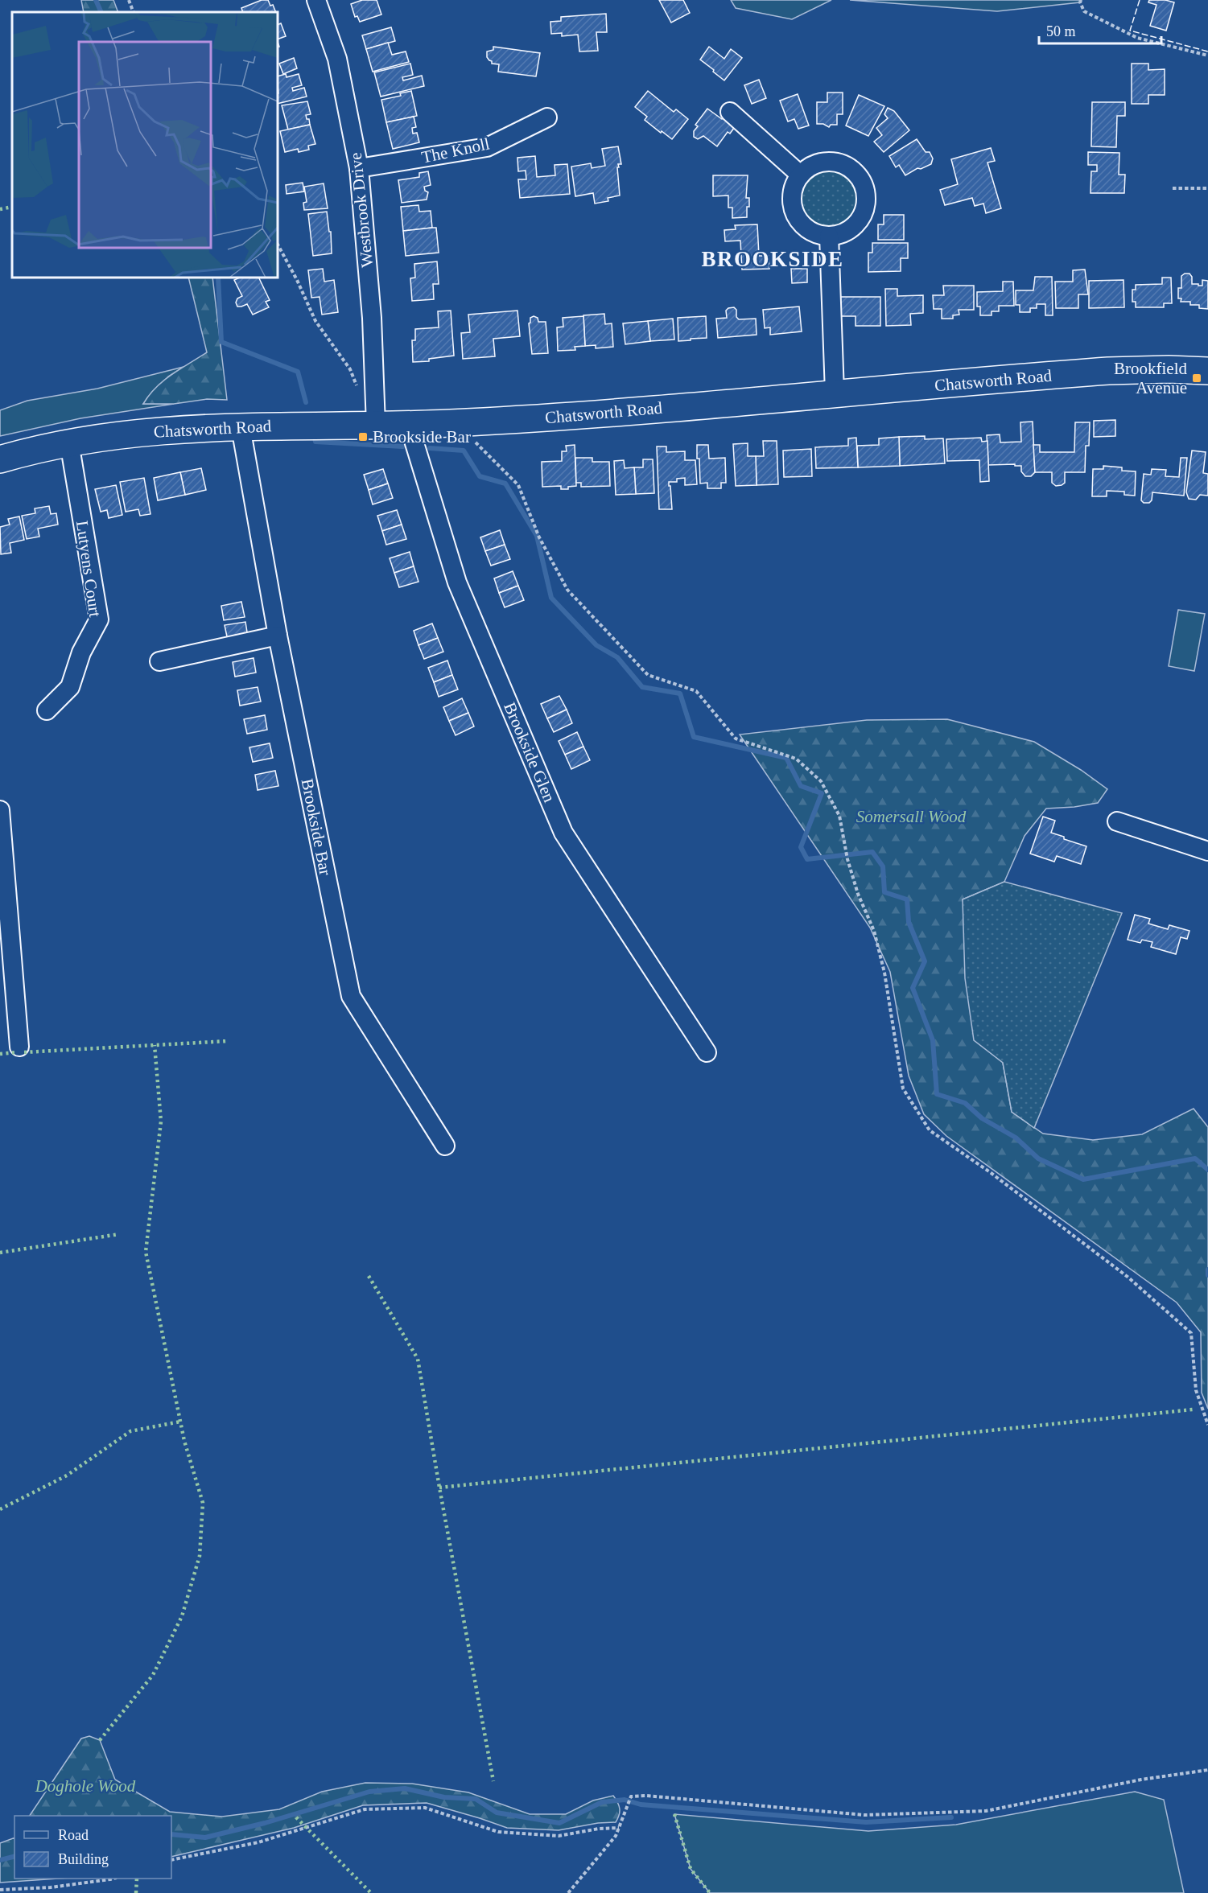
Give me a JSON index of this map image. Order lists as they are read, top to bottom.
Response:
{
  "streets": {
    "highway": ["Chatsworth Road"],
    "street": [
      "The Knoll",
      "Westbrook Drive",
      "Lutyens Court",
      "Brookside Glen",
      "Brookside Bar"
    ]
  },
  "crossings": [
    ["The Knoll", "Westbrook Drive"],
    ["Westbrook Drive", "Chatsworth Road"],
    ["Chatsworth Road", "Lutyens Court"],
    ["Chatsworth Road", "Brookside Glen"],
    ["Chatsworth Road", "Brookside Bar"]
  ],
  "districts": ["BROOKSIDE"],
  "parks": ["Somersall Wood", "Doghole Wood"],
  "places": {
    "transit": ["Brookfield Avenue", "Brookside Bar"]
  },
  "legend": ["Road", "Building"],
  "scale_bar": "50 m"
}
